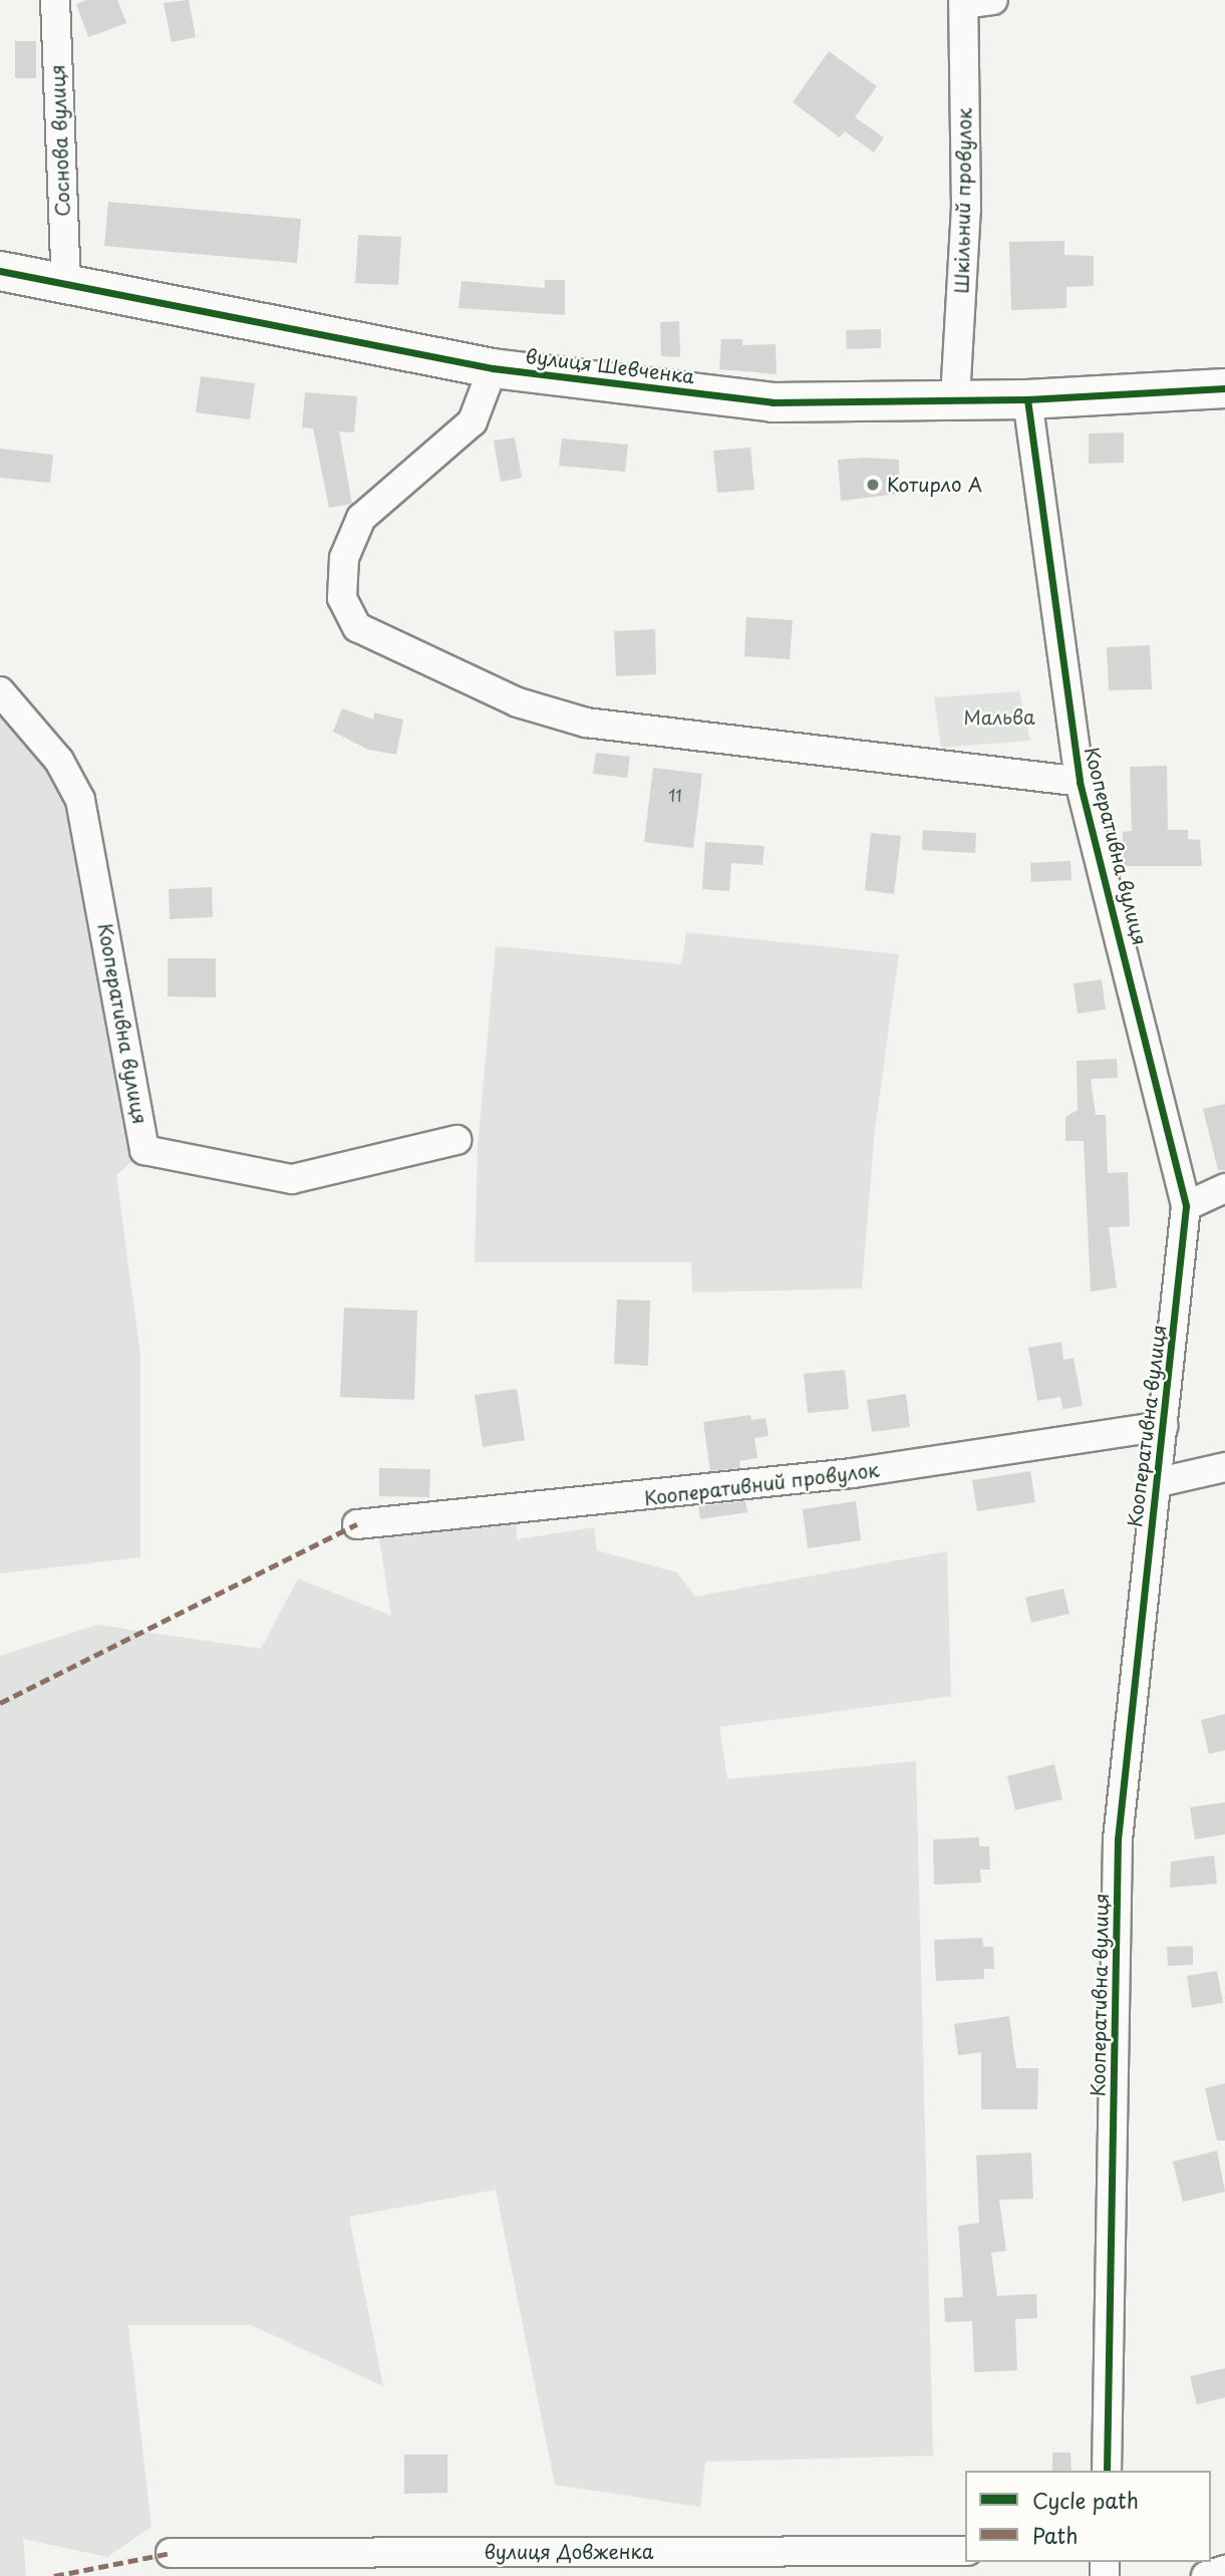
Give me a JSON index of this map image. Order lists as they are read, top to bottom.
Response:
{
  "streets": {
    "street": [
      "Соснова вулиця",
      "Шкільний провулок",
      "вулиця Шевченка",
      "Кооперативна вулиця",
      "Кооперативний провулок",
      "вулиця Довженка"
    ]
  },
  "crossings": [
    ["Соснова вулиця", "вулиця Шевченка"],
    ["Шкільний провулок", "вулиця Шевченка"],
    ["вулиця Шевченка", "Кооперативна вулиця"],
    ["Кооперативна вулиця", "Кооперативний провулок"]
  ],
  "parks": ["Мальва"],
  "places": ["Котирло А"],
  "house_numbers": ["11"],
  "legend": ["Cycle path", "Path"]
}
